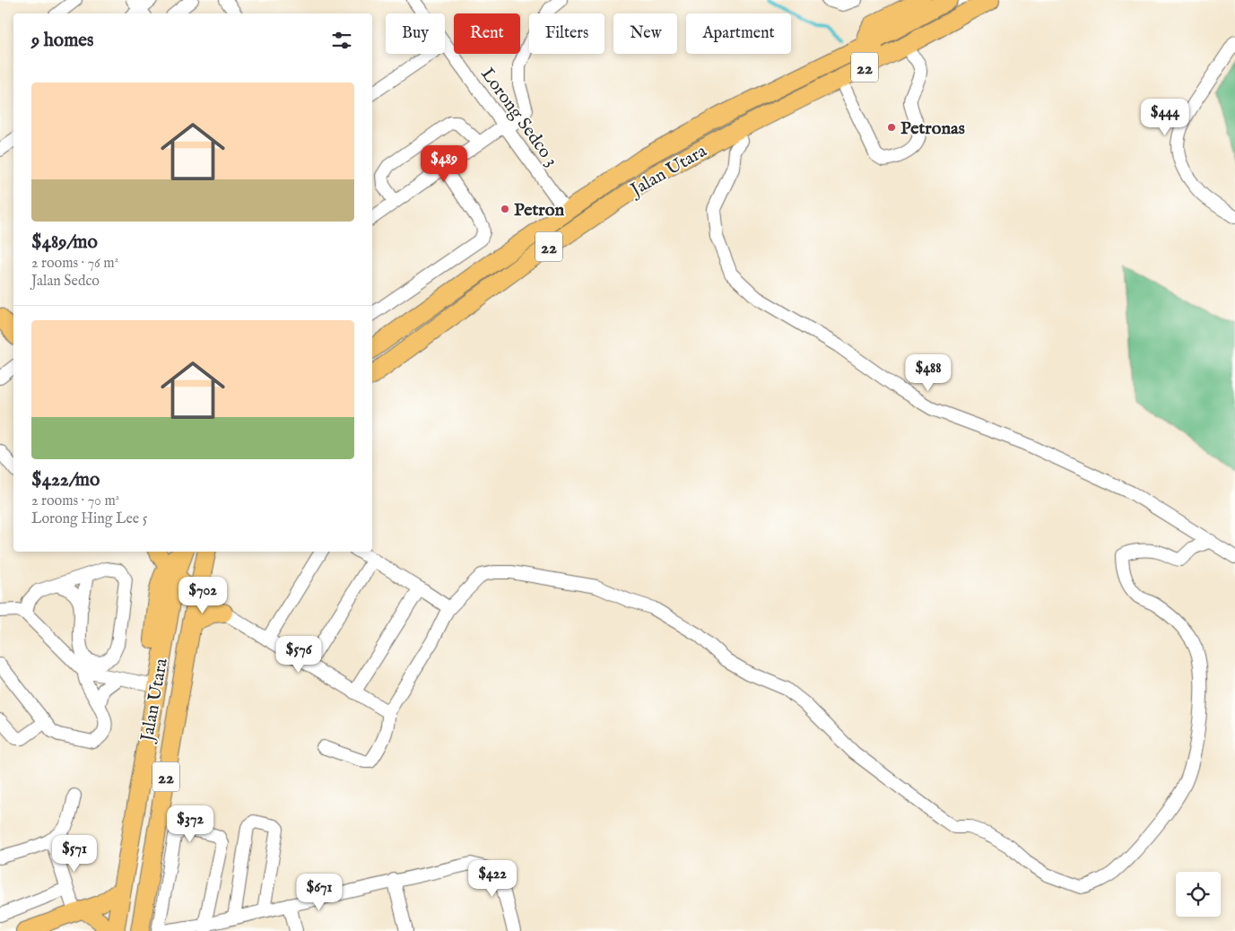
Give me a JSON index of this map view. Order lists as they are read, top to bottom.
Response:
{
  "streets": {
    "highway": ["22", "Jalan Utara"],
    "street": ["Lorong Sedco 3"]
  },
  "crossings": [
    ["Lorong Sedco 3", "Jalan Utara"]
  ],
  "places": ["Petronas", "Petron"],
  "page": {
    "chip": [
      "Buy",
      "Rent",
      "Filters",
      "New",
      "Apartment"
    ],
    "heading": "9 homes",
    "list": [
      {
        "name": "$489/mo",
        "note": "2 rooms · 76 m² · Jalan Sedco"
      },
      {
        "name": "$422/mo",
        "note": "2 rooms · 70 m² · Lorong Hing Lee 5"
      }
    ],
    "price": [
      "$444",
      "$489",
      "$488",
      "$702",
      "$576",
      "$372",
      "$571",
      "$422",
      "$671"
    ]
  }
}
